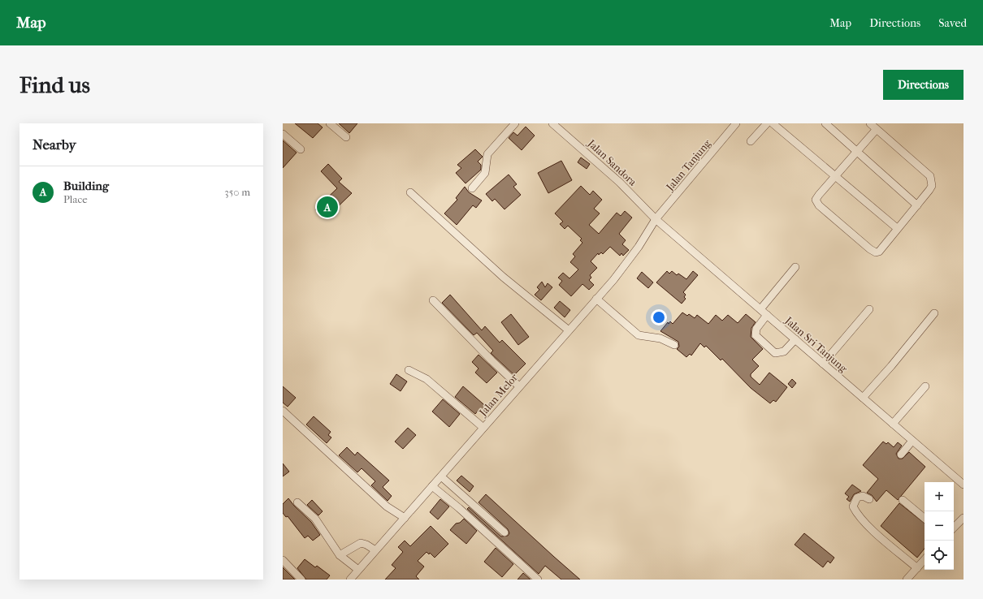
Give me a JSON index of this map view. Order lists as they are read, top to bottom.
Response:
{
  "streets": {
    "street": [
      "Jalan Sandora",
      "Jalan Tanjung",
      "Jalan Sri Tanjung",
      "Jalan Melor"
    ]
  },
  "crossings": [
    ["Jalan Sandora", "Jalan Tanjung"],
    ["Jalan Sandora", "Jalan Sri Tanjung"],
    ["Jalan Sandora", "Jalan Melor"],
    ["Jalan Tanjung", "Jalan Sri Tanjung"],
    ["Jalan Tanjung", "Jalan Melor"],
    ["Jalan Sri Tanjung", "Jalan Melor"]
  ],
  "page": {
    "header": "Map",
    "nav": ["Map", "Directions", "Saved"],
    "buttons": "Directions",
    "title": "Find us",
    "heading": "Nearby",
    "list": [
      {
        "mark": "A",
        "name": "Building",
        "note": "Place",
        "value": "350 m"
      }
    ],
    "pins": "A",
    "map_buttons": ["+", "−"]
  }
}
